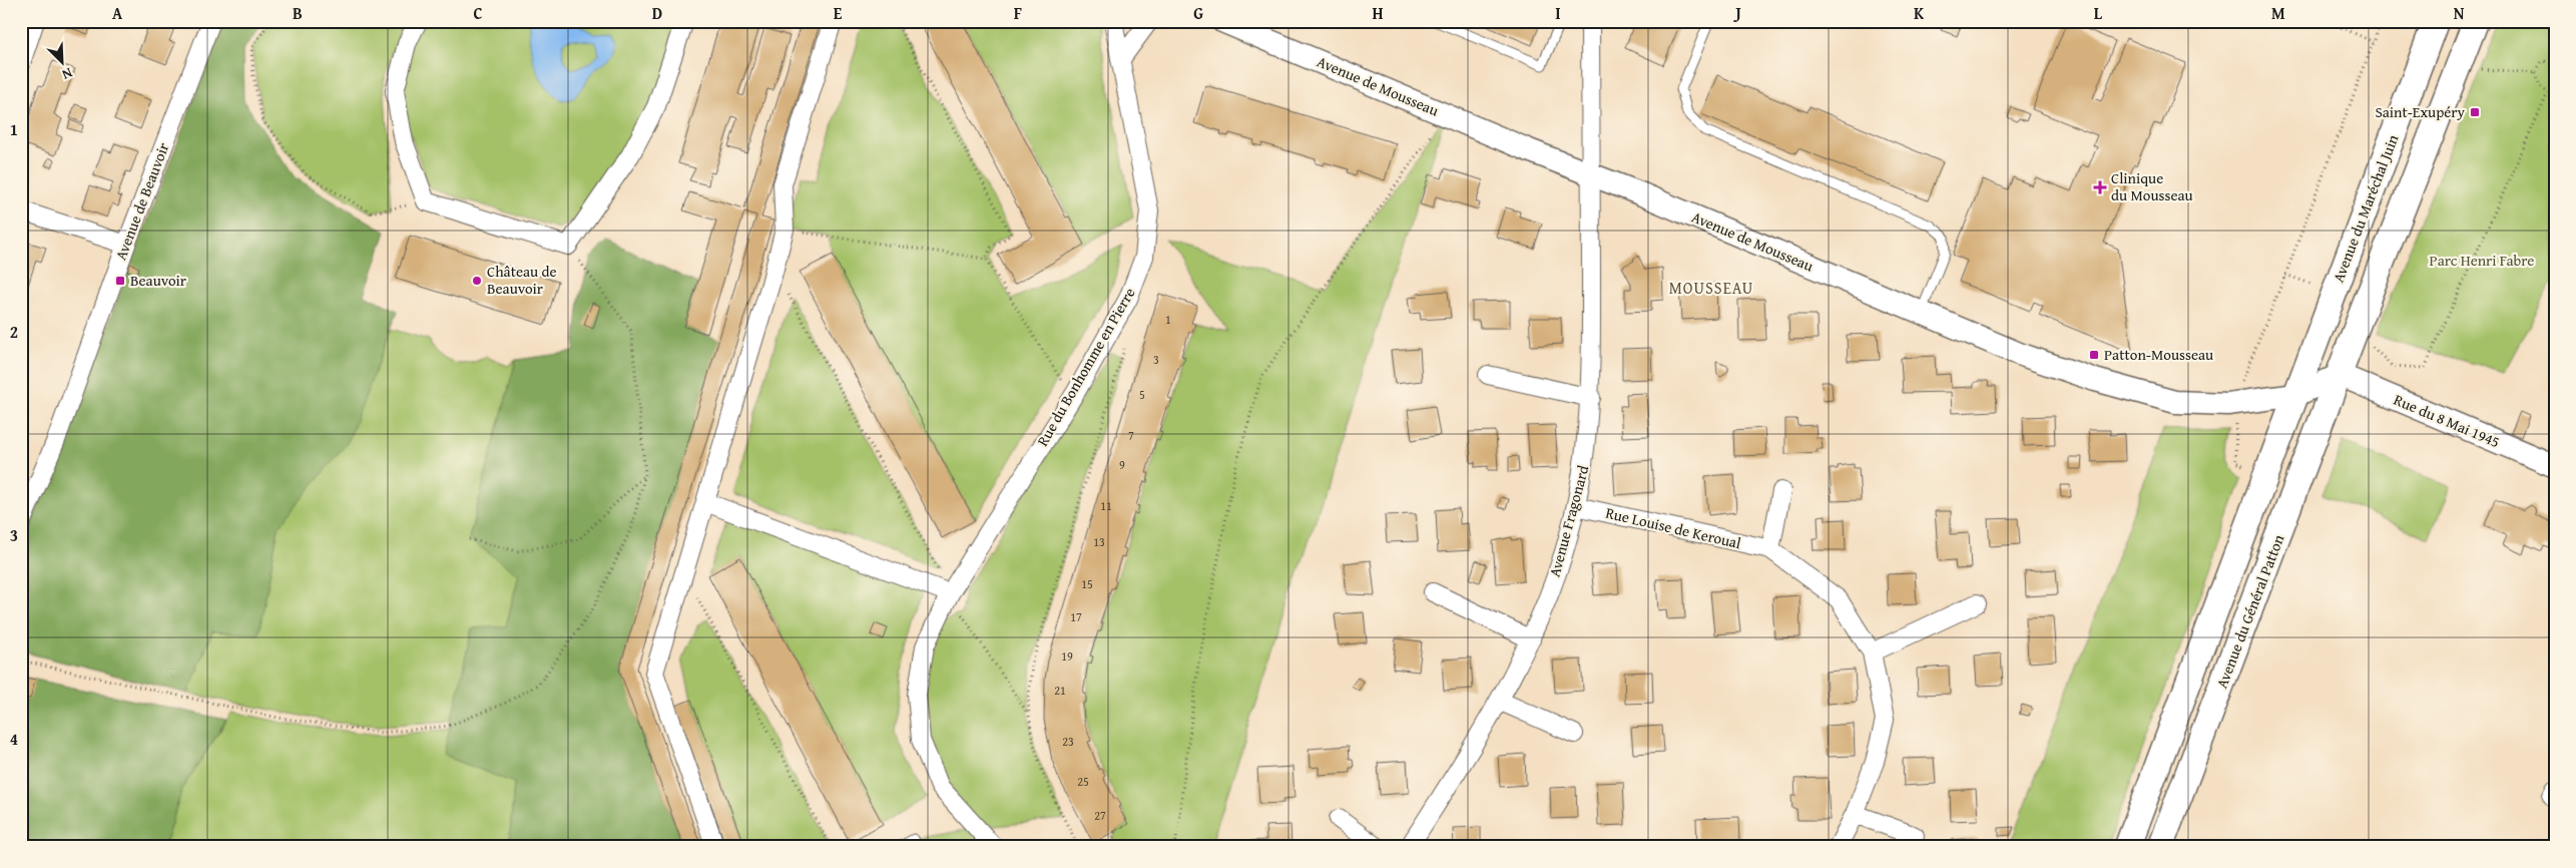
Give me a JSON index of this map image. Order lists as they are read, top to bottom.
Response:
{
  "streets": {
    "main road": ["Avenue du Maréchal Juin", "Avenue du Général Patton"],
    "street": [
      "Avenue de Mousseau",
      "Avenue de Beauvoir",
      "Rue du Bonhomme en Pierre",
      "Rue du 8 Mai 1945",
      "Avenue Fragonard",
      "Rue Louise de Keroual"
    ]
  },
  "crossings": [
    ["Avenue de Mousseau", "Avenue du Maréchal Juin"],
    ["Avenue de Mousseau", "Rue du 8 Mai 1945"],
    ["Avenue de Mousseau", "Avenue Fragonard"],
    ["Avenue de Mousseau", "Avenue du Général Patton"],
    ["Rue du 8 Mai 1945", "Avenue du Général Patton"],
    ["Avenue Fragonard", "Rue Louise de Keroual"]
  ],
  "districts": ["MOUSSEAU"],
  "parks": ["Parc Henri Fabre"],
  "places": {
    "transit": ["Saint-Exupéry", "Beauvoir", "Patton-Mousseau"],
    "health": ["Clinique du Mousseau"],
    "other": ["Château de Beauvoir"]
  },
  "house_numbers": [
    "1",
    "3",
    "5",
    "7",
    "9",
    "11",
    "13",
    "15",
    "17",
    "19",
    "21",
    "23",
    "25",
    "27"
  ],
  "north": "bottom right",
  "grid": {
    "columns": [
      "A",
      "B",
      "C",
      "D",
      "E",
      "F",
      "G",
      "H",
      "I",
      "J",
      "K",
      "L",
      "M",
      "N"
    ],
    "rows": [
      "1",
      "2",
      "3",
      "4"
    ]
  }
}
